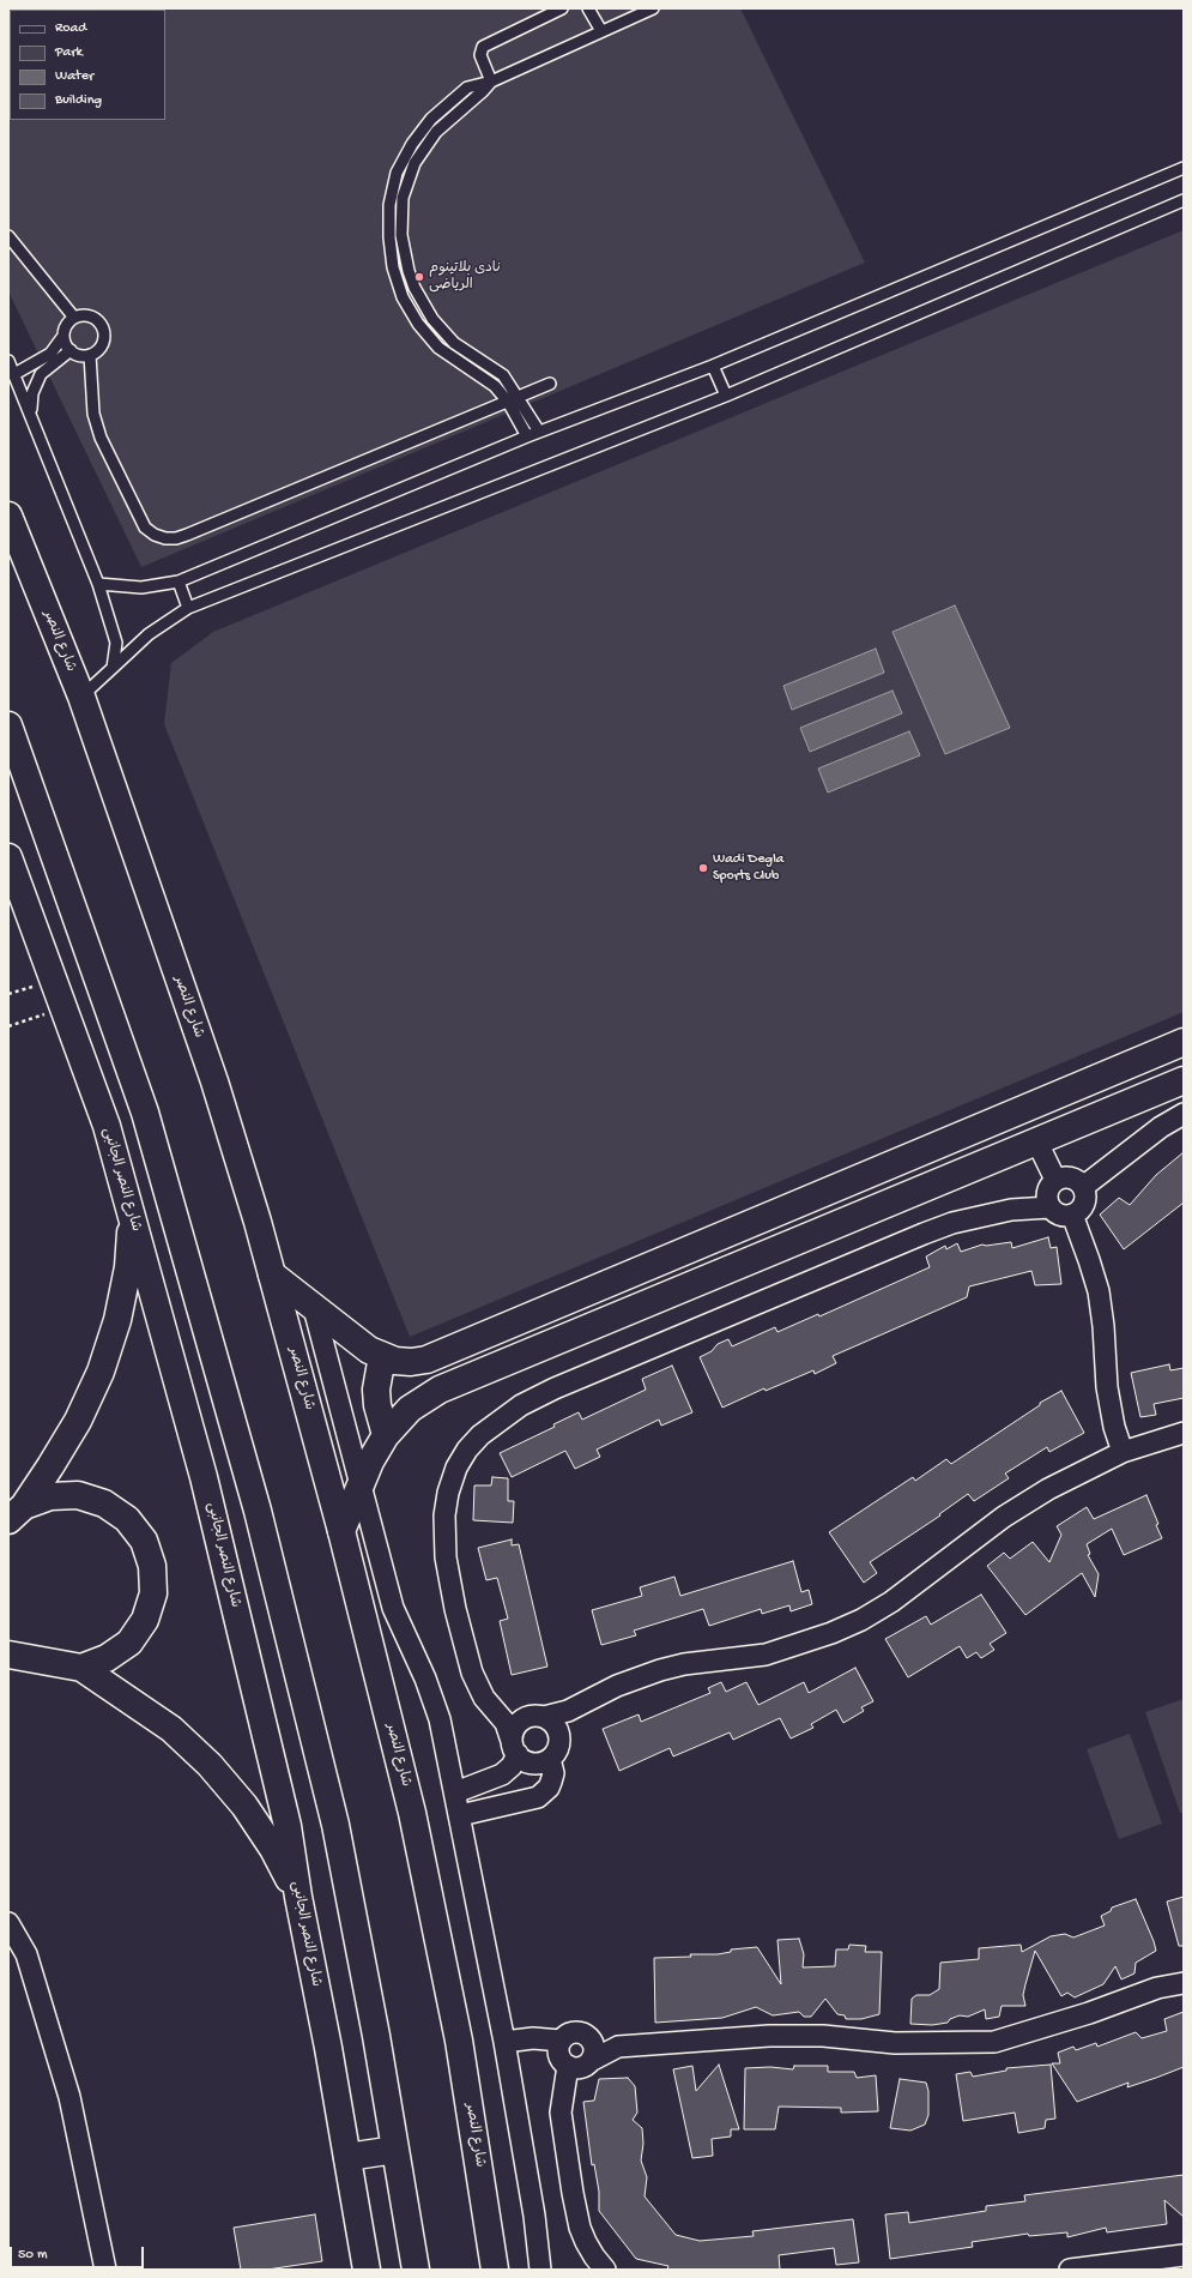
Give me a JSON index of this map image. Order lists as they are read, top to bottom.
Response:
{
  "streets": {
    "street": ["شارع النصر", "شارع النصر الجانبى"]
  },
  "places": ["نادى بلاتينوم الرياضى", "Wadi Degla Sports Club"],
  "legend": [
    "Road",
    "Park",
    "Water",
    "Building"
  ],
  "scale_bar": "50 m"
}
